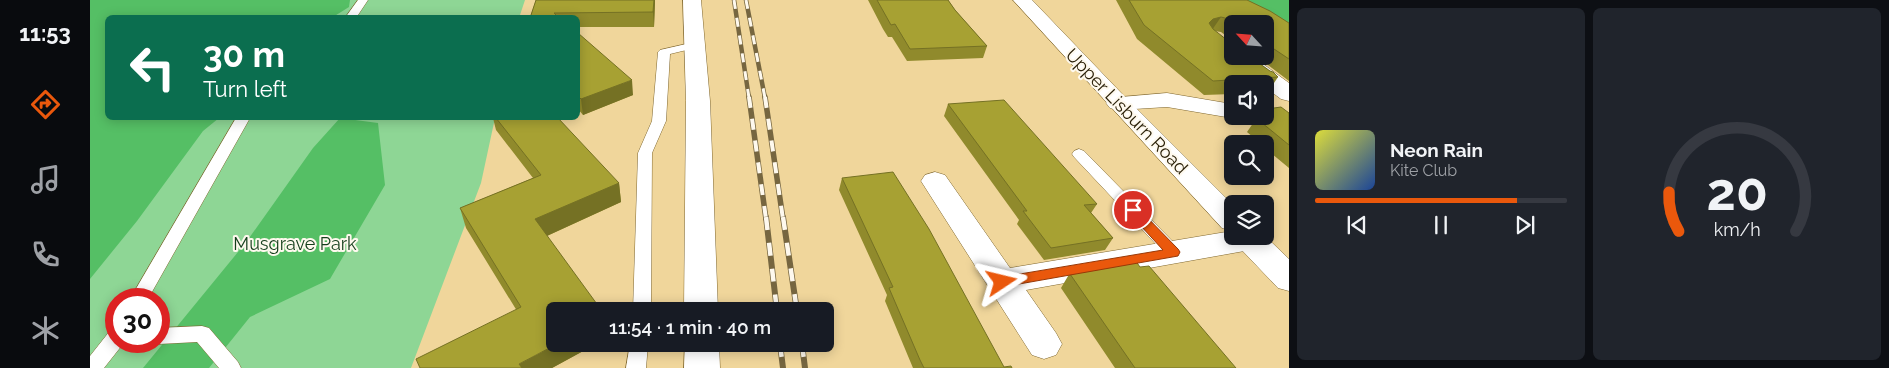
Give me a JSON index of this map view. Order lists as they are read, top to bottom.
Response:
{
  "streets": {
    "street": ["Upper Lisburn Road"]
  },
  "parks": ["Musgrave Park"],
  "north": "top left",
  "page": {
    "tabs": "11:53",
    "turn": ["30 m", "Turn left"],
    "song": ["Neon Rain", "Kite Club"],
    "limit": "30",
    "trip": "11:54 · 1 min · 40 m",
    "gauge": ["20", "km/h"]
  }
}
